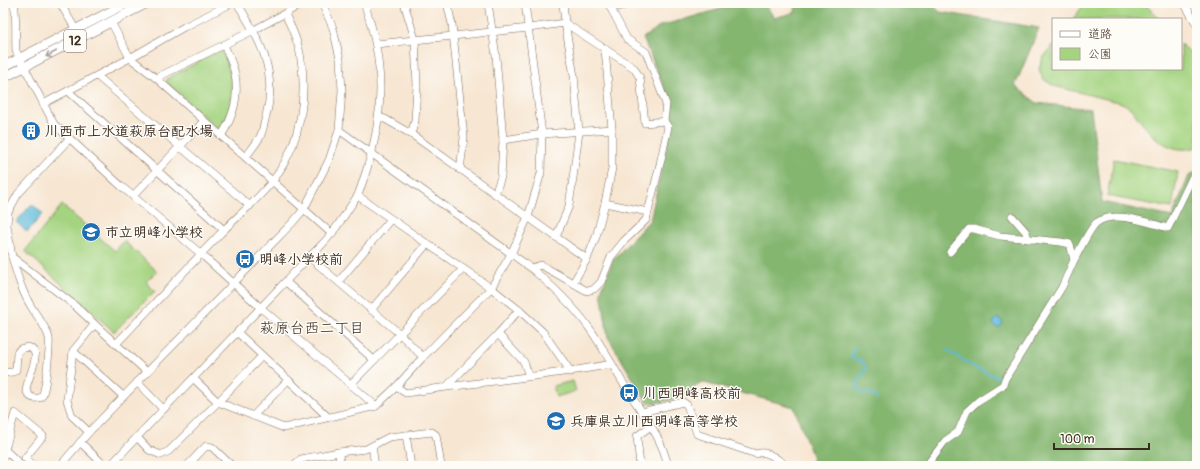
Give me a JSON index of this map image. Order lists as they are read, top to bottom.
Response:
{
  "streets": {
    "main road": ["12"]
  },
  "districts": ["萩原台西二丁目"],
  "places": {
    "building": ["川西市上水道萩原台配水場"],
    "school or university": ["市立明峰小学校", "兵庫県立川西明峰高等学校"],
    "bus stop": ["明峰小学校前", "川西明峰高校前"]
  },
  "legend": ["道路", "公園"],
  "scale_bar": "100 m"
}
